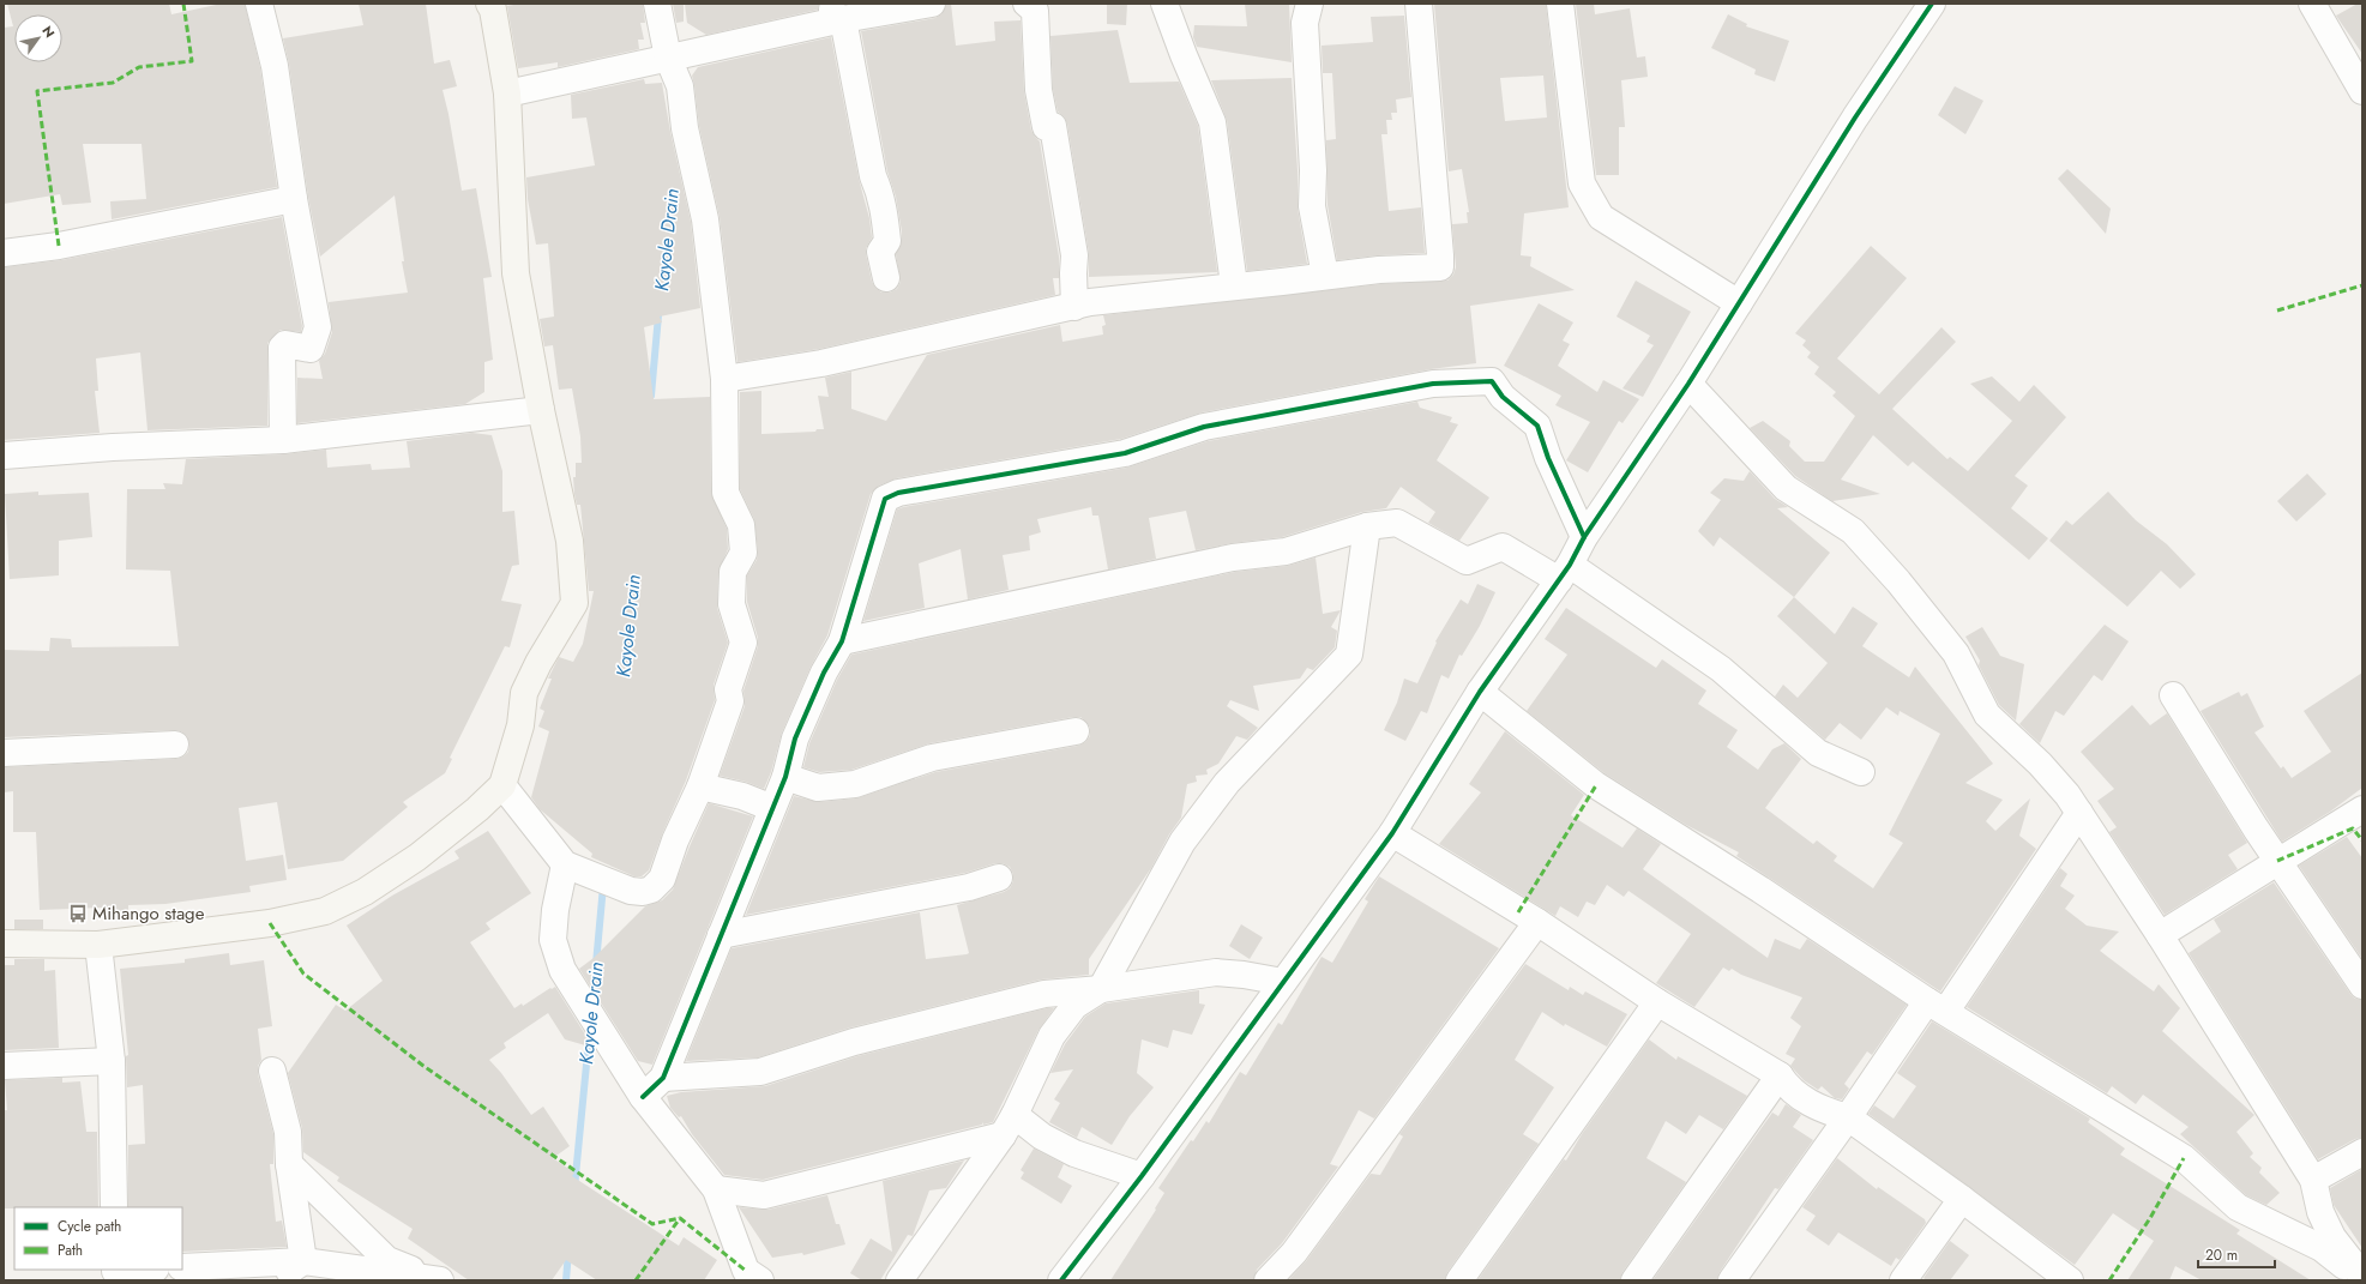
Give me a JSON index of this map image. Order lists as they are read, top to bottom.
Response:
{
  "water": ["Kayole Drain"],
  "places": {
    "bus stop": ["Mihango stage"]
  },
  "legend": ["Cycle path", "Path"],
  "scale_bar": "20 m",
  "north": "top right"
}
